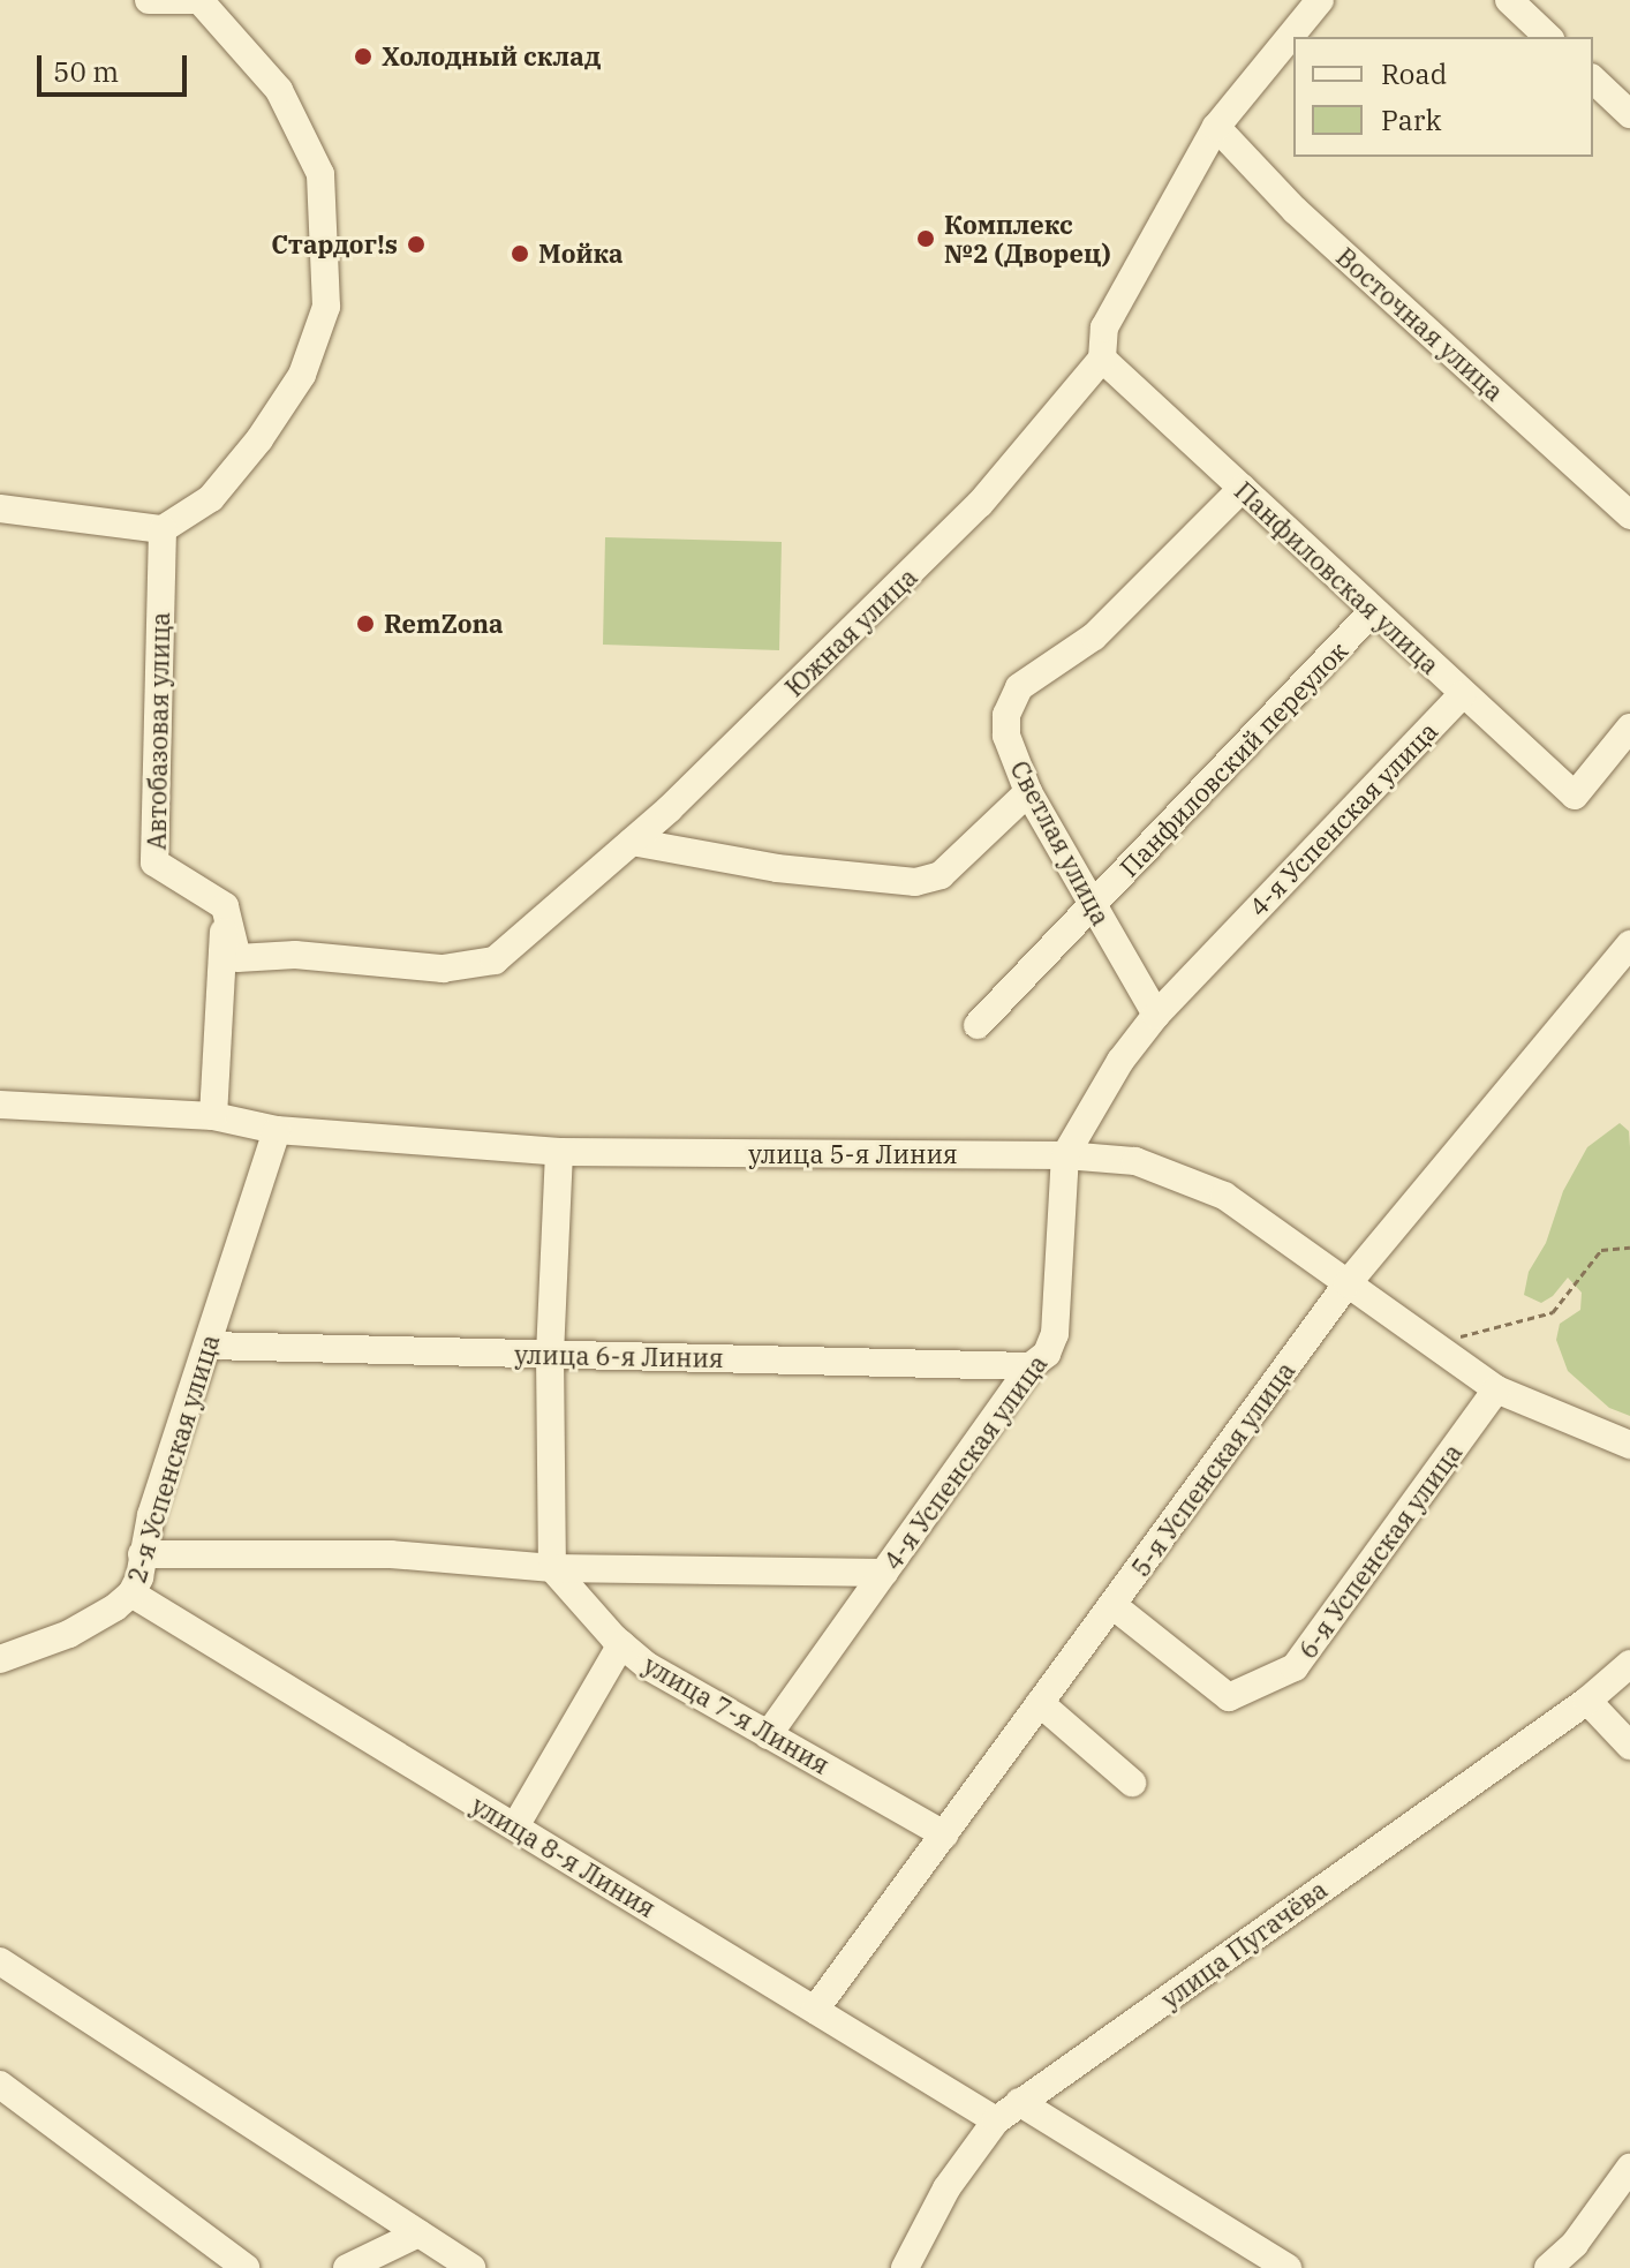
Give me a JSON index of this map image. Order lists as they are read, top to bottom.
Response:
{
  "streets": {
    "street": [
      "Восточная улица",
      "Панфиловская улица",
      "Южная улица",
      "Автобазовая улица",
      "Панфиловский переулок",
      "4-я Успенская улица",
      "Светлая улица",
      "улица 5-я Линия",
      "улица 6-я Линия",
      "2-я Успенская улица",
      "5-я Успенская улица",
      "6-я Успенская улица",
      "улица 7-я Линия",
      "улица 8-я Линия",
      "улица Пугачёва"
    ]
  },
  "crossings": [
    ["Восточная улица", "Южная улица"],
    ["Панфиловская улица", "Южная улица"],
    ["Панфиловская улица", "Панфиловский переулок"],
    ["Панфиловская улица", "4-я Успенская улица"],
    ["Панфиловская улица", "Светлая улица"],
    ["Южная улица", "Автобазовая улица"],
    ["Панфиловский переулок", "Светлая улица"],
    ["4-я Успенская улица", "Светлая улица"],
    ["4-я Успенская улица", "улица 5-я Линия"],
    ["4-я Успенская улица", "улица 6-я Линия"],
    ["4-я Успенская улица", "улица 7-я Линия"],
    ["улица 5-я Линия", "2-я Успенская улица"],
    ["улица 5-я Линия", "5-я Успенская улица"],
    ["улица 5-я Линия", "6-я Успенская улица"],
    ["улица 6-я Линия", "2-я Успенская улица"],
    ["2-я Успенская улица", "улица 8-я Линия"],
    ["5-я Успенская улица", "6-я Успенская улица"],
    ["5-я Успенская улица", "улица 7-я Линия"],
    ["5-я Успенская улица", "улица 8-я Линия"],
    ["улица 8-я Линия", "улица Пугачёва"]
  ],
  "places": [
    "Холодный склад",
    "Комплекс №2 (Дворец)",
    "Стардог!s",
    "Мойка",
    "RemZona"
  ],
  "legend": ["Road", "Park"],
  "scale_bar": "50 m"
}
